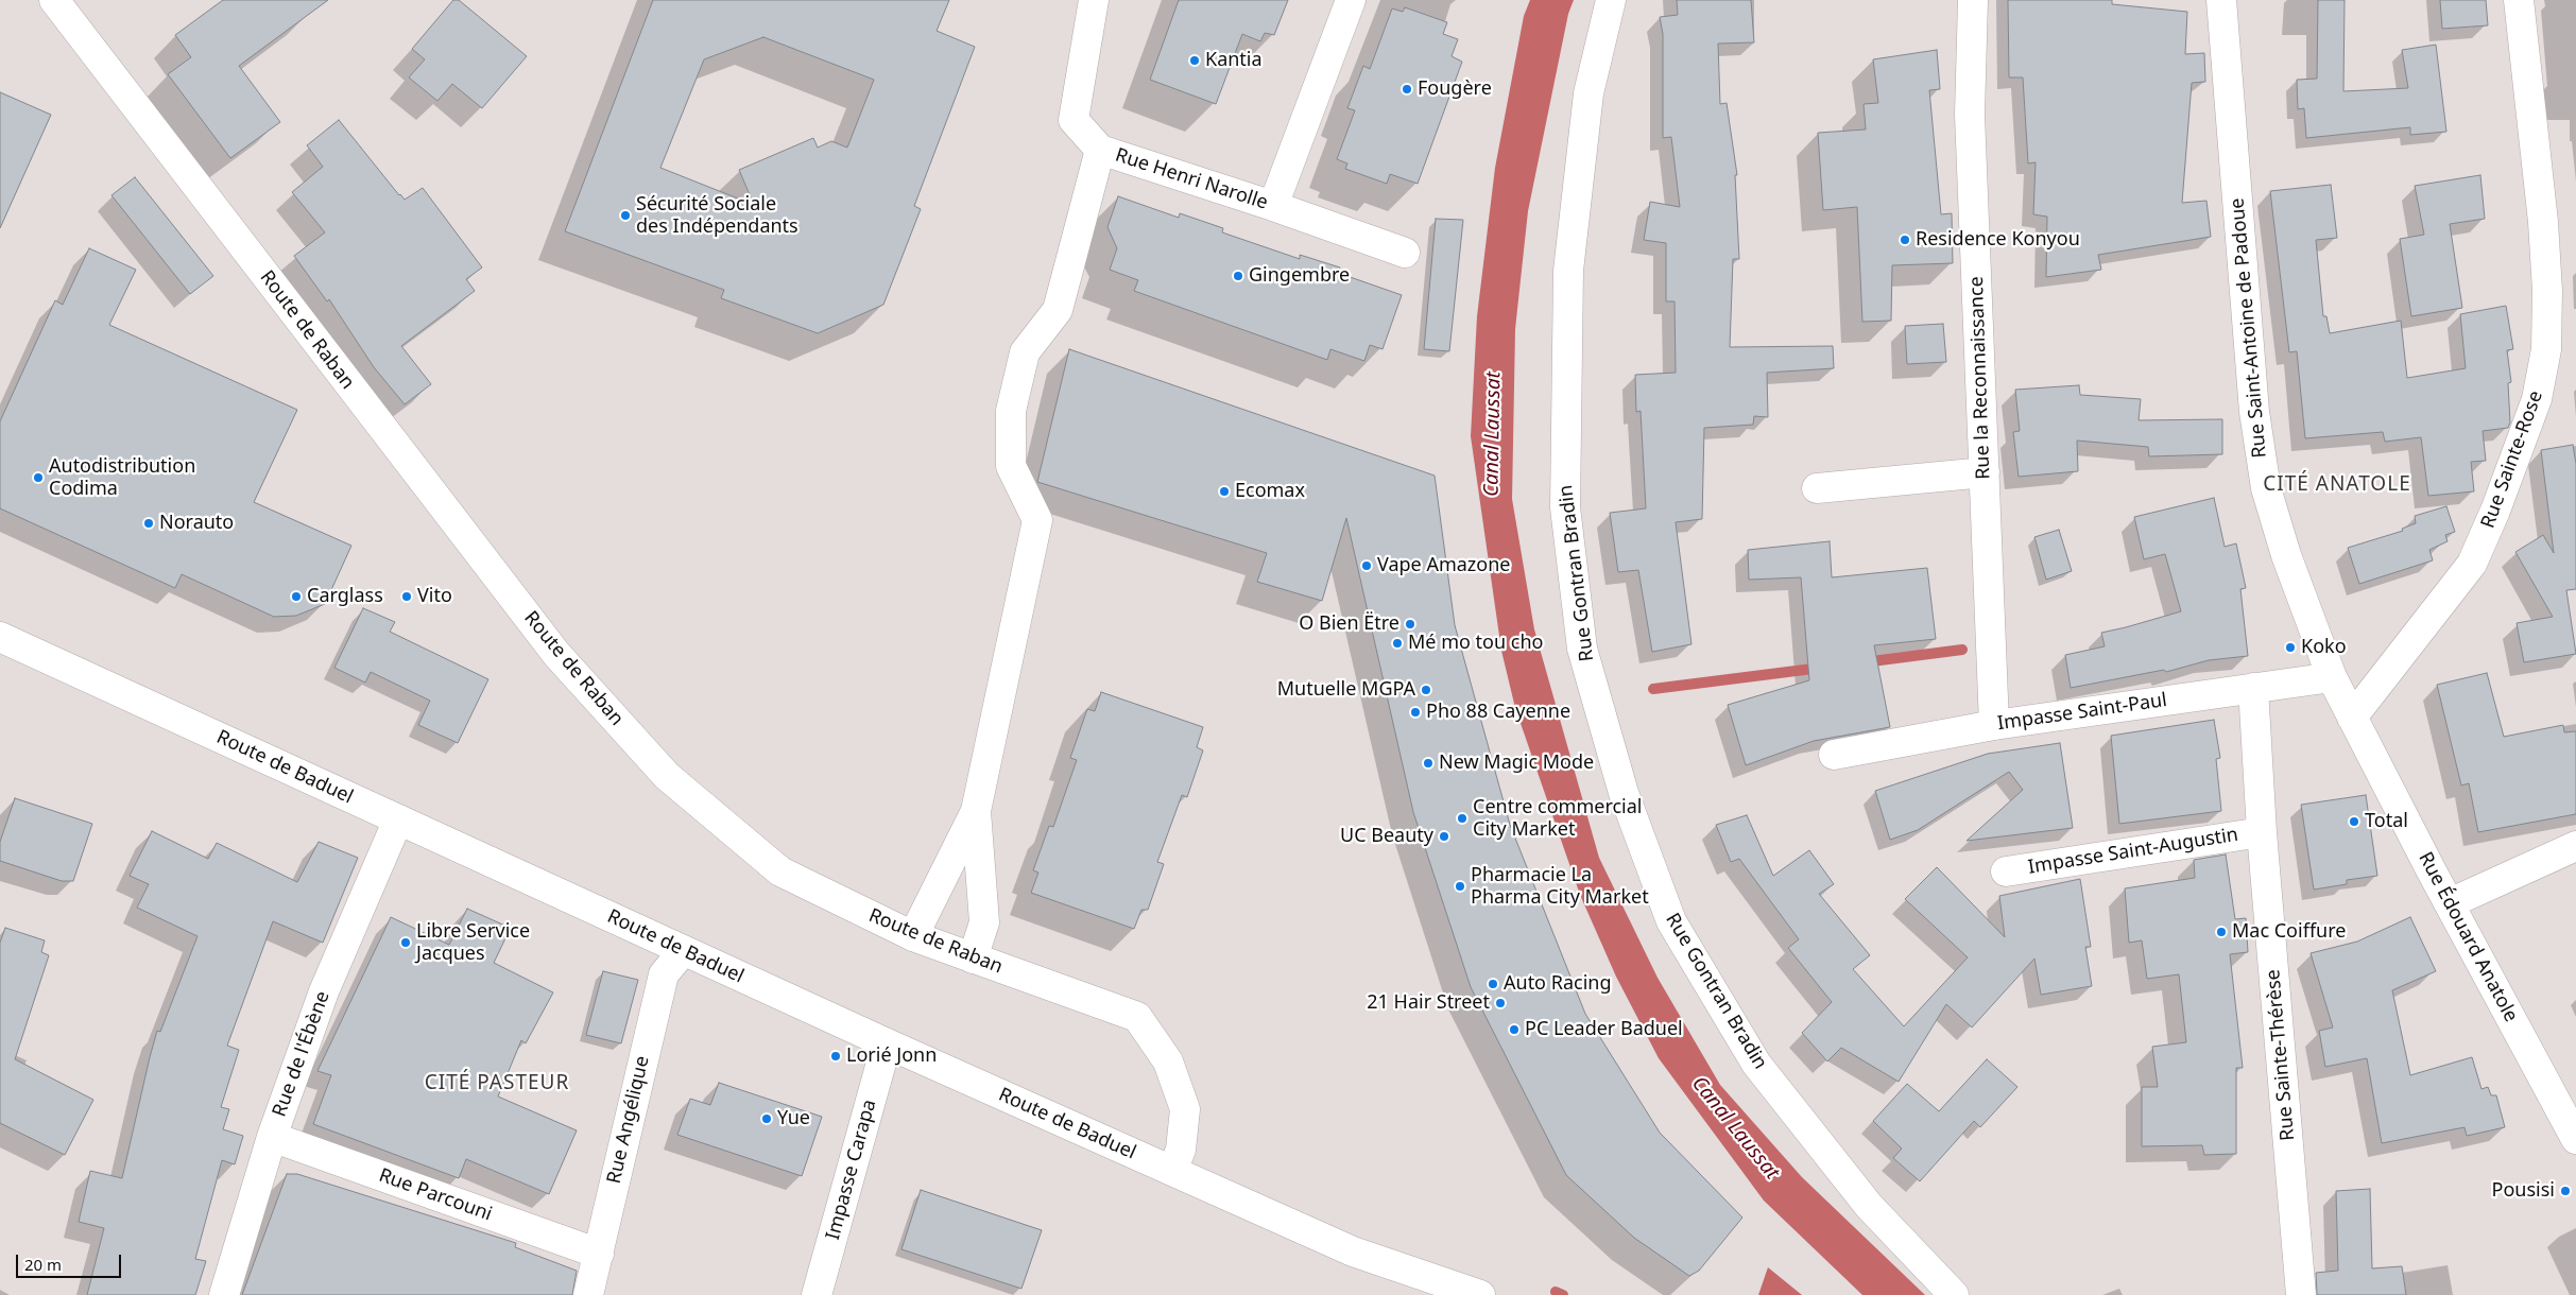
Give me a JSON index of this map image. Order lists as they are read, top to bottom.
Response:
{
  "streets": {
    "street": [
      "Rue Henri Narolle",
      "Rue Saint-Antoine de Padoue",
      "Route de Raban",
      "Rue la Reconnaissance",
      "Rue Sainte-Rose",
      "Rue Gontran Bradin",
      "Impasse Saint-Paul",
      "Route de Baduel",
      "Impasse Saint-Augustin",
      "Rue Édouard Anatole",
      "Rue de l'Ébène",
      "Rue Sainte-Thérèse",
      "Rue Angélique",
      "Impasse Carapa",
      "Rue Parcouni"
    ]
  },
  "crossings": [
    ["Rue Saint-Antoine de Padoue", "Impasse Saint-Paul"],
    ["Rue Saint-Antoine de Padoue", "Rue Édouard Anatole"],
    ["Route de Raban", "Route de Baduel"],
    ["Rue la Reconnaissance", "Impasse Saint-Paul"],
    ["Rue Sainte-Rose", "Rue Édouard Anatole"],
    ["Impasse Saint-Paul", "Rue Édouard Anatole"],
    ["Impasse Saint-Paul", "Rue Sainte-Thérèse"],
    ["Route de Baduel", "Rue de l'Ébène"],
    ["Route de Baduel", "Rue Angélique"],
    ["Route de Baduel", "Impasse Carapa"],
    ["Impasse Saint-Augustin", "Rue Sainte-Thérèse"],
    ["Rue de l'Ébène", "Rue Parcouni"],
    ["Rue Angélique", "Rue Parcouni"]
  ],
  "districts": ["CITÉ ANATOLE", "CITÉ PASTEUR"],
  "water": ["Canal Laussat"],
  "places": [
    "Kantia",
    "Fougère",
    "Sécurité Sociale des Indépendants",
    "Residence Konyou",
    "Gingembre",
    "Autodistribution Codima",
    "Ecomax",
    "Norauto",
    "Vape Amazone",
    "Carglass",
    "Vito",
    "O Bien Ëtre",
    "Mé mo tou cho",
    "Koko",
    "Mutuelle MGPA",
    "Pho 88 Cayenne",
    "New Magic Mode",
    "Centre commercial City Market",
    "Total",
    "UC Beauty",
    "Pharmacie La Pharma City Market",
    "Mac Coiffure",
    "Libre Service Jacques",
    "Auto Racing",
    "21 Hair Street",
    "PC Leader Baduel",
    "Lorié Jonn",
    "Yue",
    "Pousisi"
  ],
  "scale_bar": "20 m"
}
